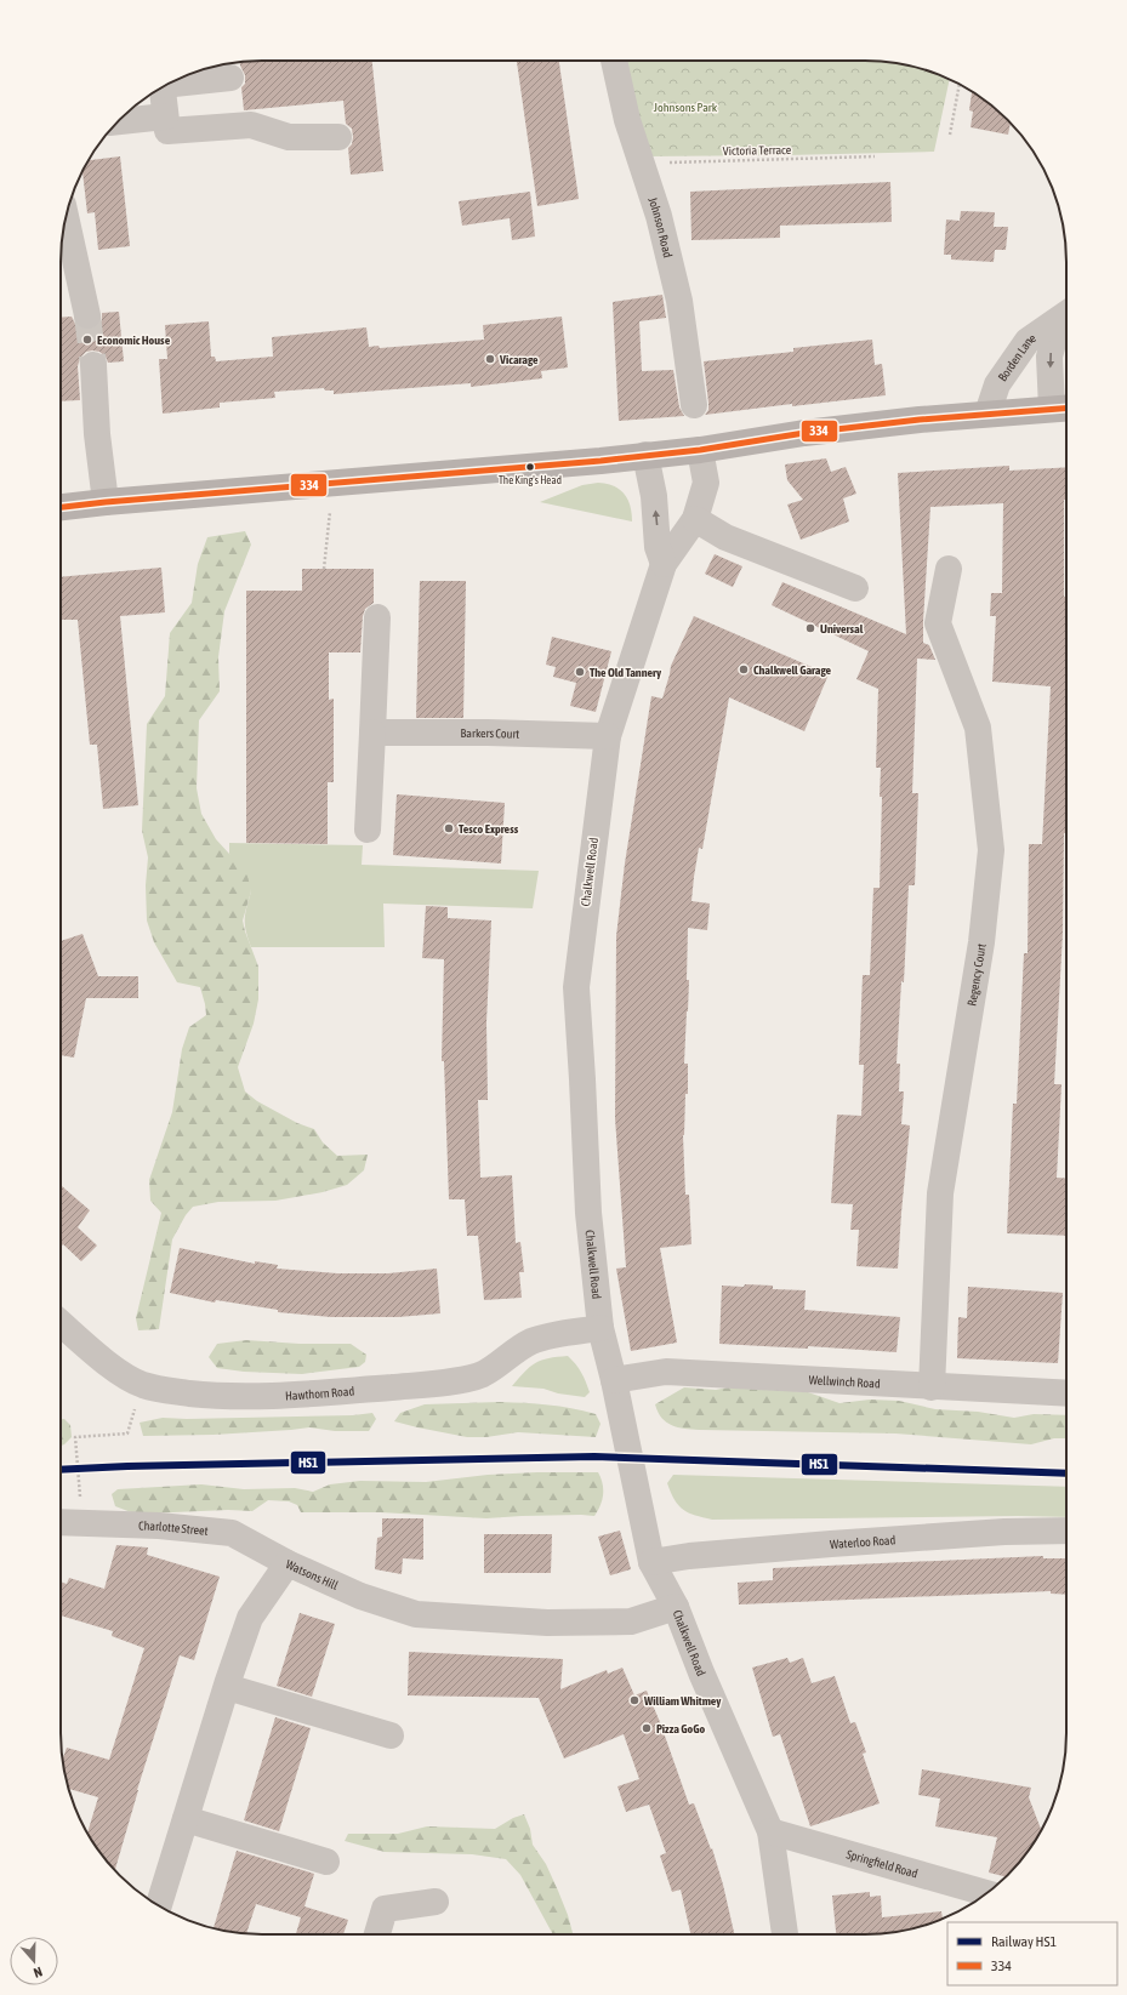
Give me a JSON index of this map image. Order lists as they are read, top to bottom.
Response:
{
  "streets": {
    "street": [
      "Johnson Road",
      "Borden Lane",
      "Barkers Court",
      "Chalkwell Road",
      "Regency Court",
      "Wellwinch Road",
      "Hawthorn Road",
      "Charlotte Street",
      "Waterloo Road",
      "Watsons Hill",
      "Springfield Road"
    ],
    "path": ["Victoria Terrace"]
  },
  "crossings": [
    ["Victoria Terrace", "Johnson Road"],
    ["Barkers Court", "Chalkwell Road"],
    ["Chalkwell Road", "Wellwinch Road"],
    ["Chalkwell Road", "Hawthorn Road"],
    ["Chalkwell Road", "Waterloo Road"],
    ["Chalkwell Road", "Watsons Hill"],
    ["Chalkwell Road", "Springfield Road"],
    ["Regency Court", "Wellwinch Road"],
    ["Charlotte Street", "Watsons Hill"]
  ],
  "one_way": ["Borden Lane"],
  "parks": ["Johnsons Park"],
  "places": [
    "Economic House",
    "Vicarage",
    "The King's Head",
    "Universal",
    "Chalkwell Garage",
    "The Old Tannery",
    "Tesco Express",
    "William Whitmey",
    "Pizza GoGo"
  ],
  "lines": ["transit line 334", "rail line HS1"],
  "legend": ["Railway HS1", "334"],
  "north": "bottom"
}
